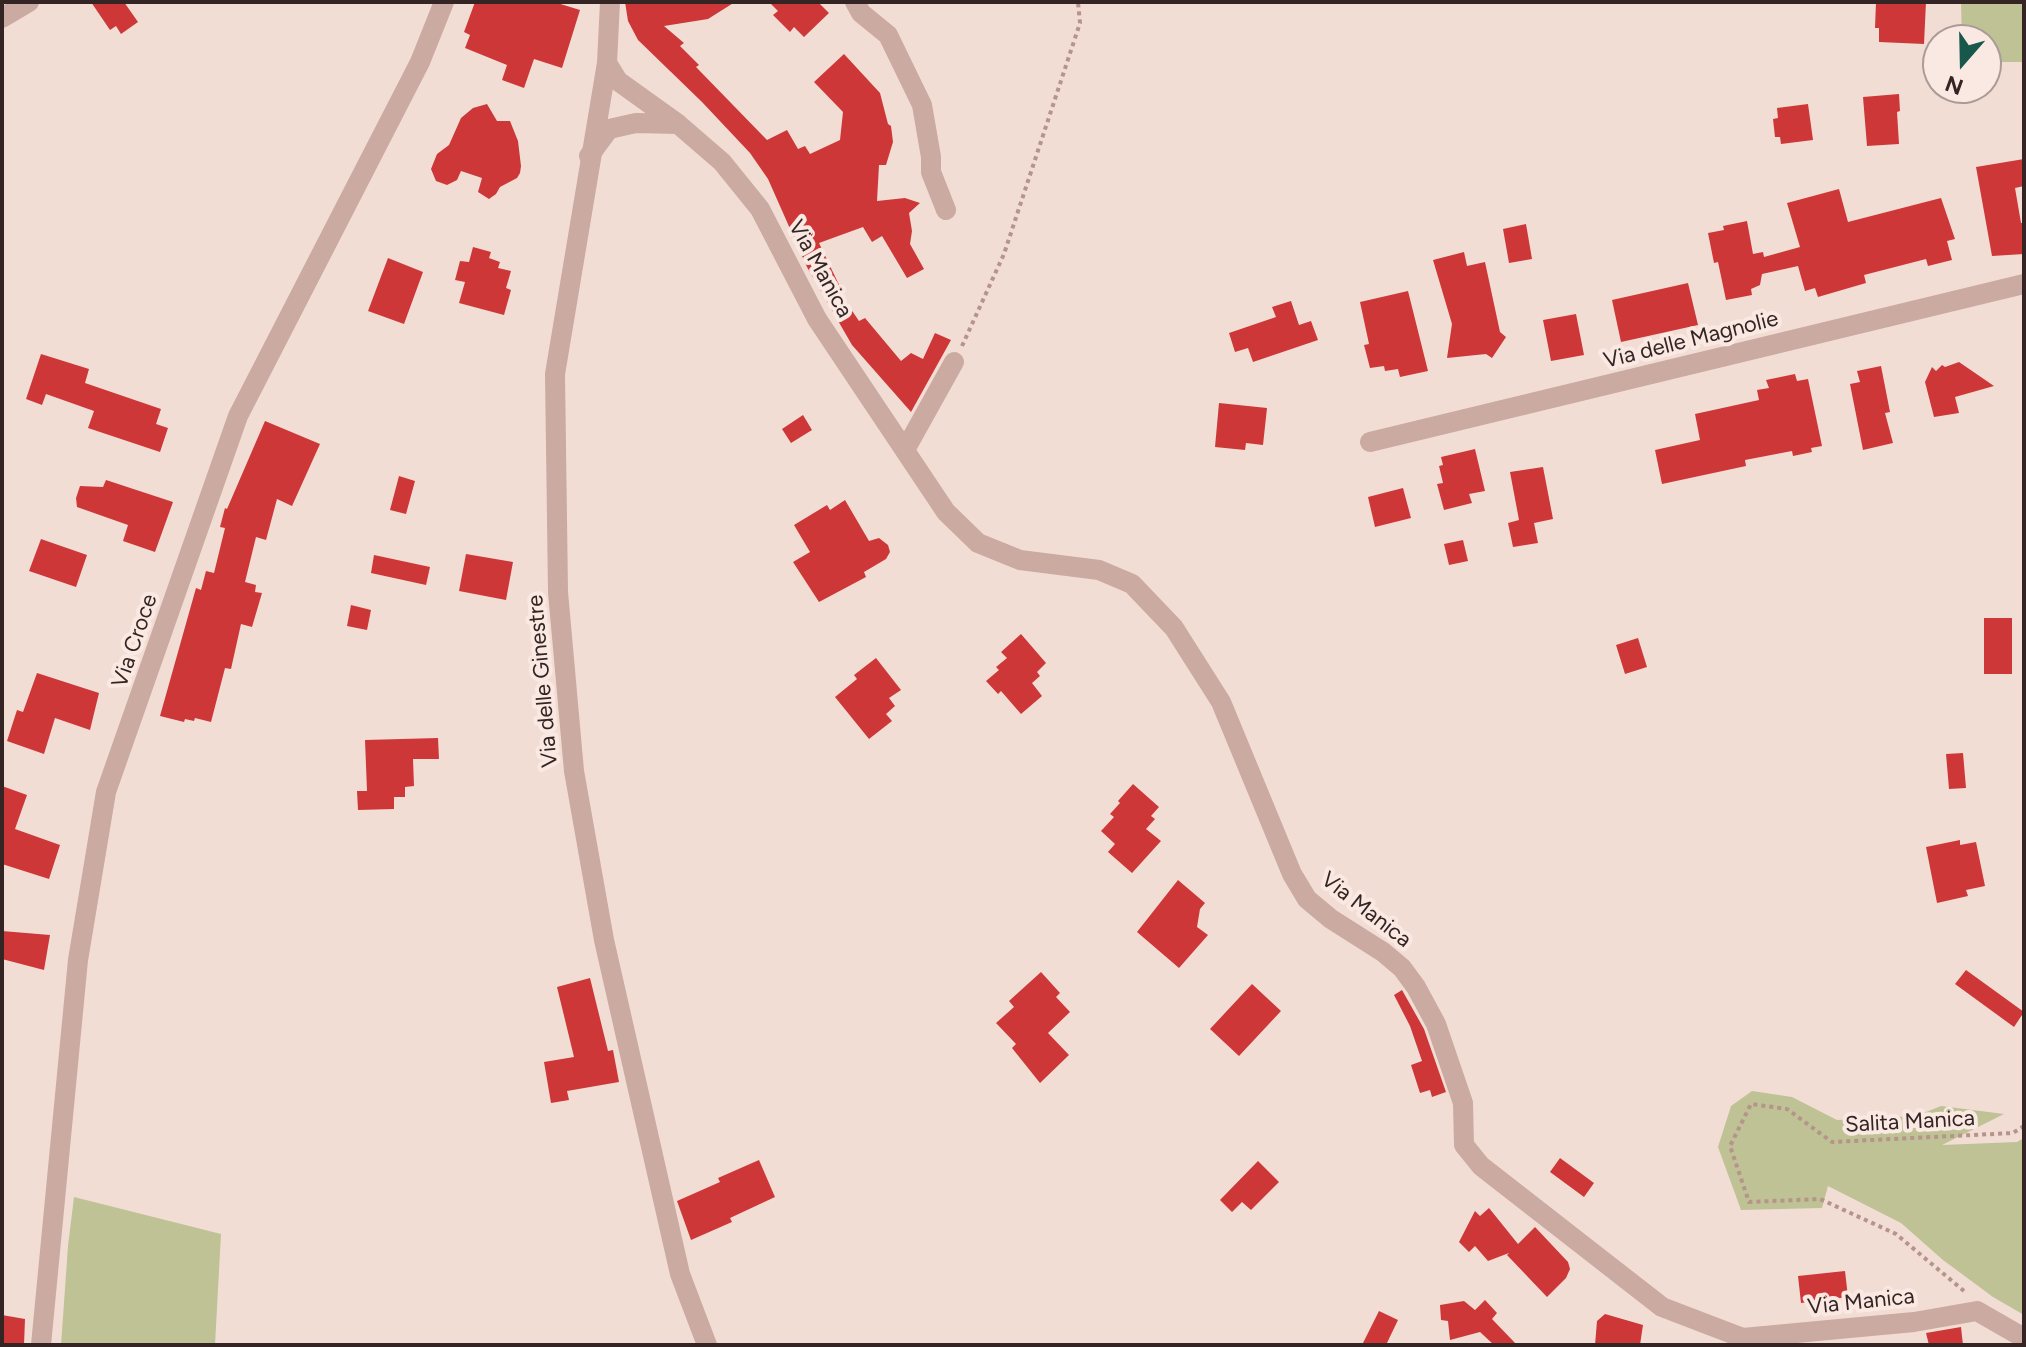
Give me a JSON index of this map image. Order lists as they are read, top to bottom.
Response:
{
  "streets": {
    "street": [
      "Via Manica",
      "Via delle Magnolie",
      "Via Croce",
      "Via delle Ginestre"
    ],
    "path": ["Salita Manica"]
  },
  "crossings": [
    ["Via Manica", "Via delle Ginestre"],
    ["Via Manica", "Salita Manica"]
  ],
  "north": "bottom"
}
